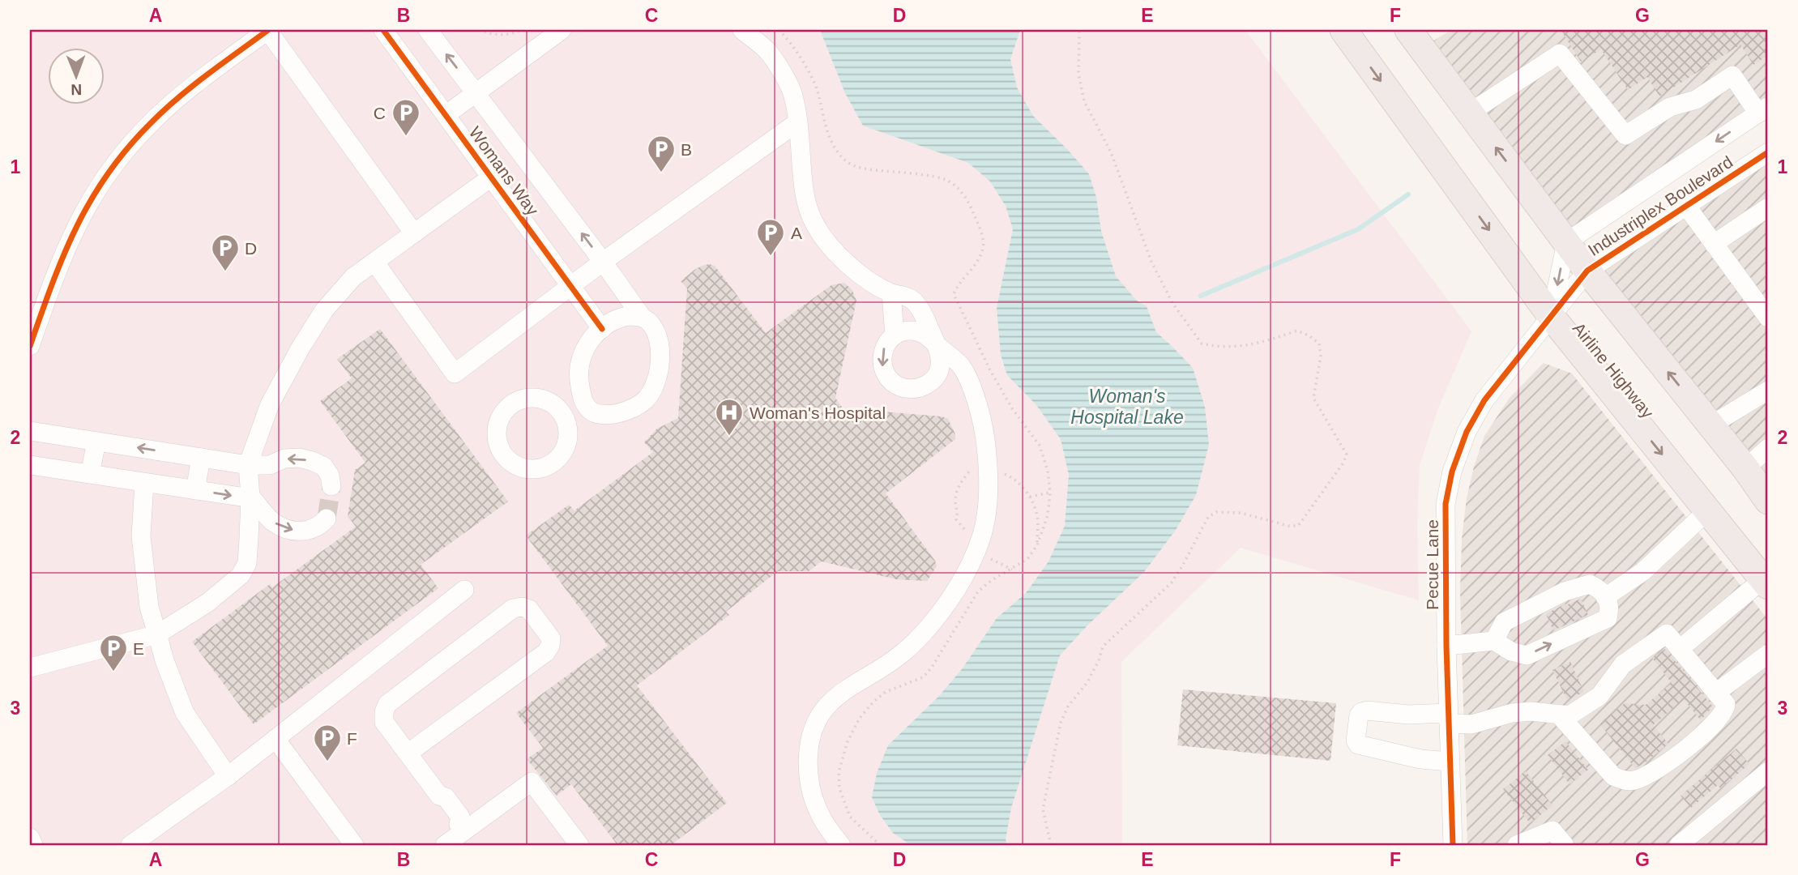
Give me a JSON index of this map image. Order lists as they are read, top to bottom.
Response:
{
  "streets": {
    "highway": ["Airline Highway"],
    "street": ["Womans Way", "Industriplex Boulevard", "Pecue Lane"]
  },
  "crossings": [
    ["Industriplex Boulevard", "Airline Highway"],
    ["Industriplex Boulevard", "Pecue Lane"],
    ["Airline Highway", "Pecue Lane"]
  ],
  "water": ["Woman's Hospital Lake"],
  "places": {
    "parking": [
      "C",
      "B",
      "A",
      "D",
      "E",
      "F"
    ],
    "hospital": ["Woman's Hospital"]
  },
  "north": "bottom",
  "grid": {
    "columns": [
      "A",
      "B",
      "C",
      "D",
      "E",
      "F",
      "G"
    ],
    "rows": ["1", "2", "3"]
  }
}
